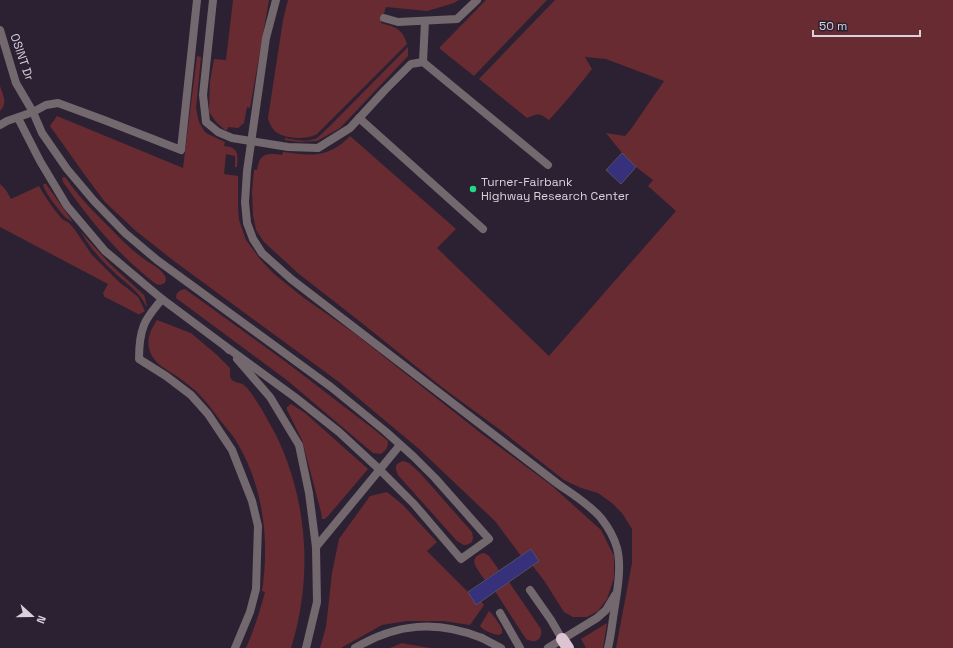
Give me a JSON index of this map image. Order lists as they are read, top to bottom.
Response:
{
  "streets": {
    "street": ["OSINT Dr"]
  },
  "places": ["Turner-Fairbank Highway Research Center"],
  "scale_bar": "50 m",
  "north": "right"
}
